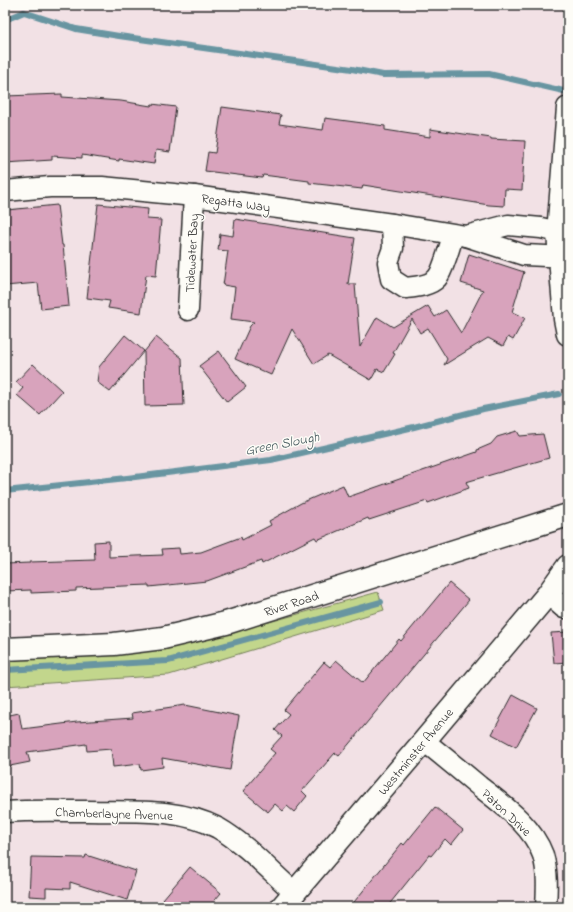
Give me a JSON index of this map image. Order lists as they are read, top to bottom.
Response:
{
  "streets": {
    "street": [
      "Regatta Way",
      "Tidewater Bay",
      "River Road",
      "Westminster Avenue",
      "Paton Drive",
      "Chamberlayne Avenue"
    ]
  },
  "crossings": [
    ["Regatta Way", "Tidewater Bay"],
    ["Westminster Avenue", "Paton Drive"],
    ["Westminster Avenue", "Chamberlayne Avenue"]
  ],
  "water": ["Green Slough"]
}
